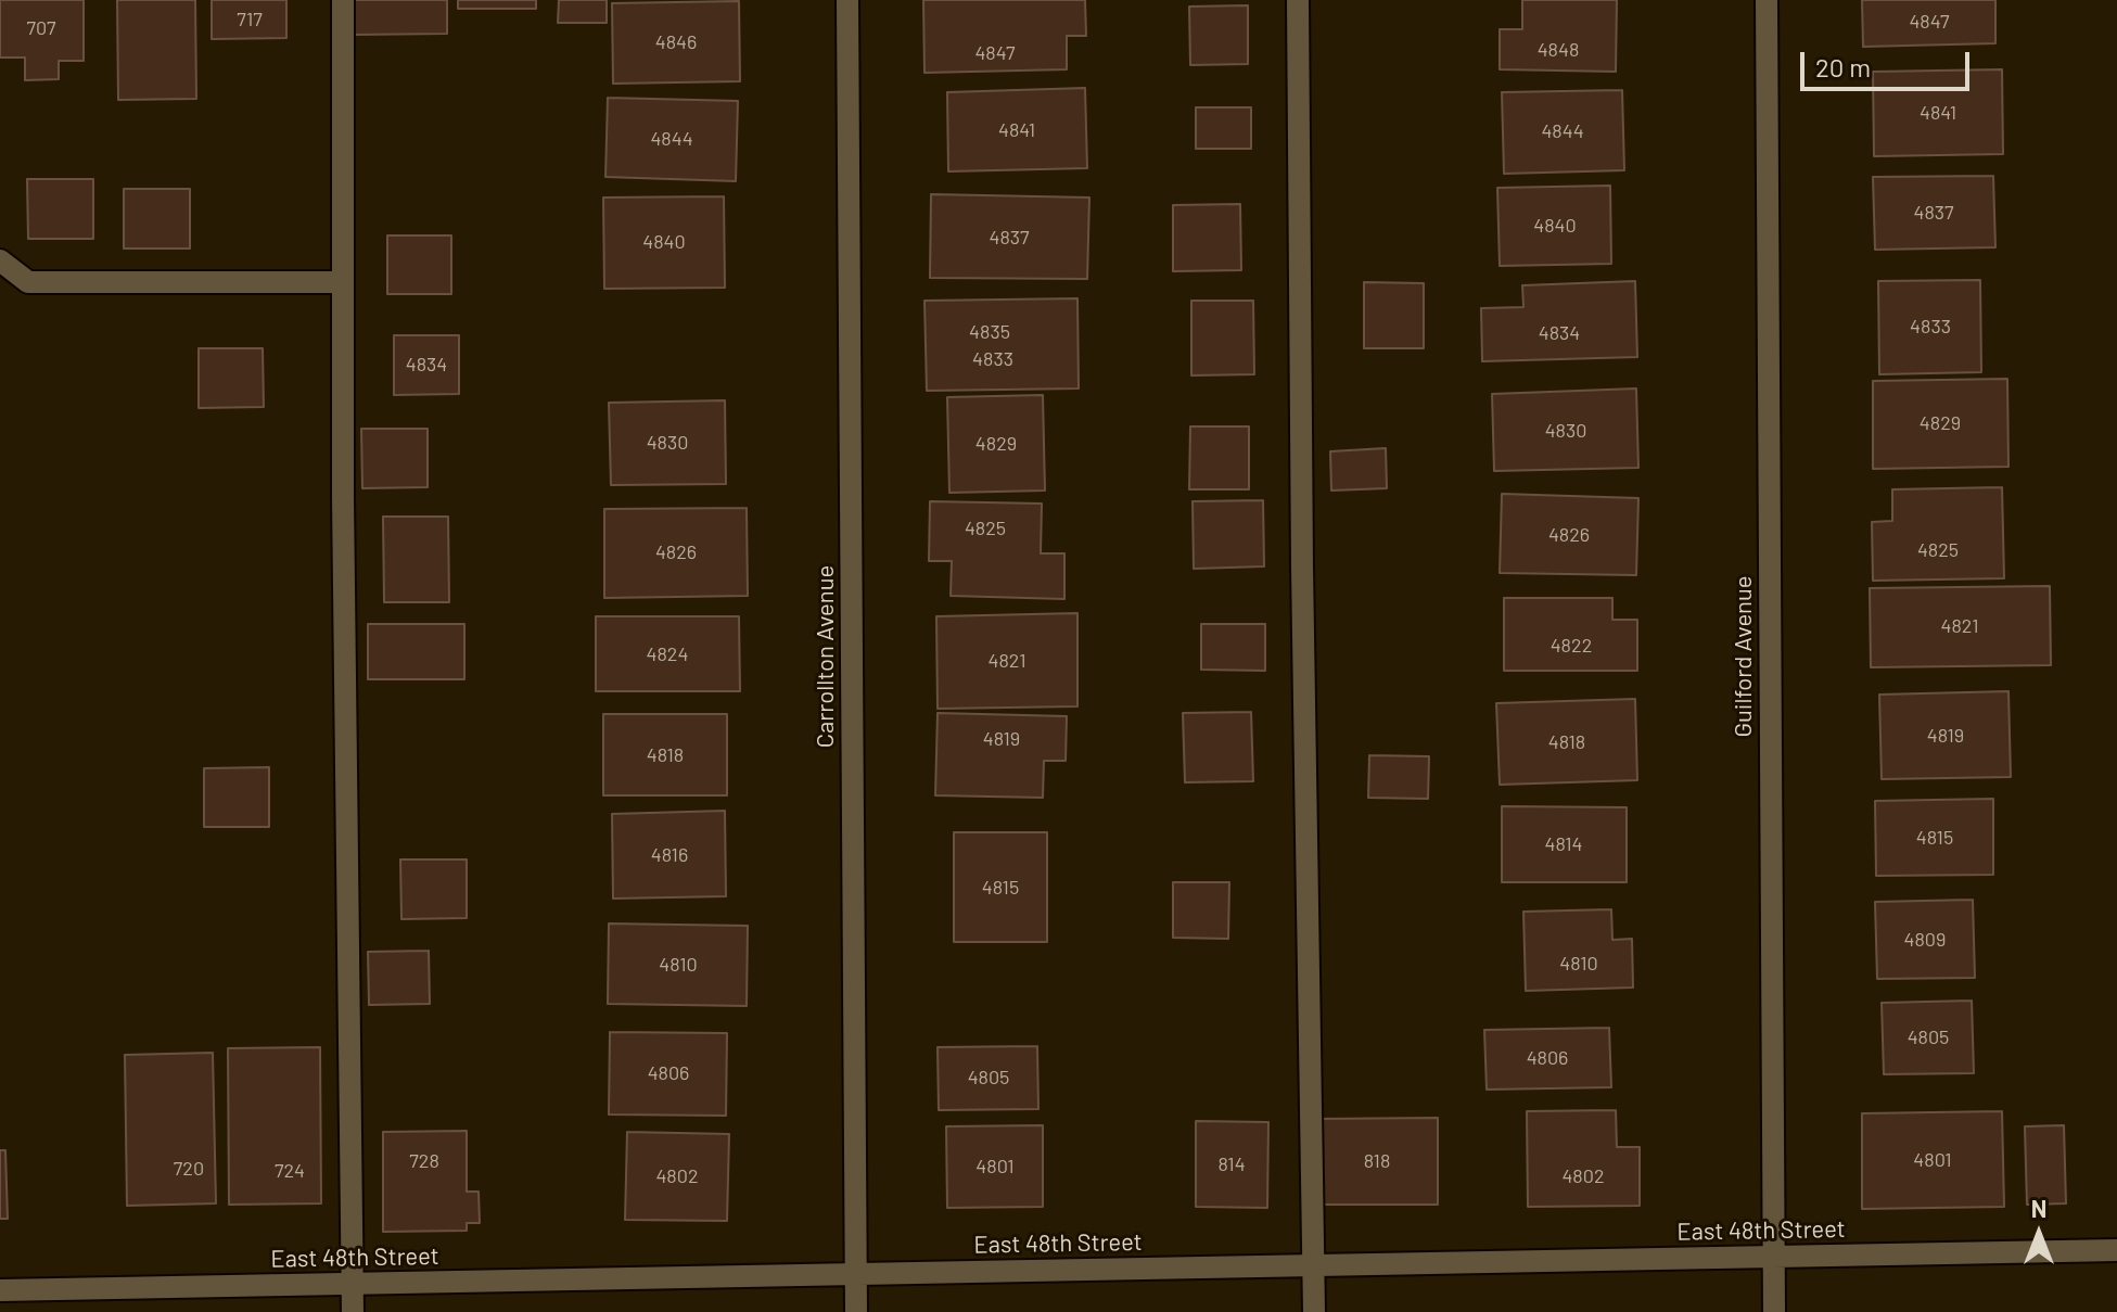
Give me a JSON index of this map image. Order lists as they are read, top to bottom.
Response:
{
  "streets": {
    "street": ["Carrollton Avenue", "Guilford Avenue", "East 48th Street"]
  },
  "crossings": [
    ["Carrollton Avenue", "East 48th Street"],
    ["Guilford Avenue", "East 48th Street"]
  ],
  "house_numbers": [
    "717",
    "4847",
    "707",
    "4846",
    "4848",
    "4847",
    "4841",
    "4841",
    "4844",
    "4844",
    "4837",
    "4840",
    "4837",
    "4840",
    "4833",
    "4835",
    "4834",
    "4833",
    "4834",
    "4829",
    "4830",
    "4830",
    "4829",
    "4825",
    "4826",
    "4825",
    "4826",
    "4821",
    "4822",
    "4824",
    "4821",
    "4819",
    "4819",
    "4818",
    "4818",
    "4815",
    "4814",
    "4816",
    "4815",
    "4809",
    "4810",
    "4810",
    "4805",
    "4806",
    "4806",
    "4805",
    "4801",
    "728",
    "818",
    "814",
    "4801",
    "720",
    "724",
    "4802",
    "4802"
  ],
  "scale_bar": "20 m",
  "north": "top"
}
